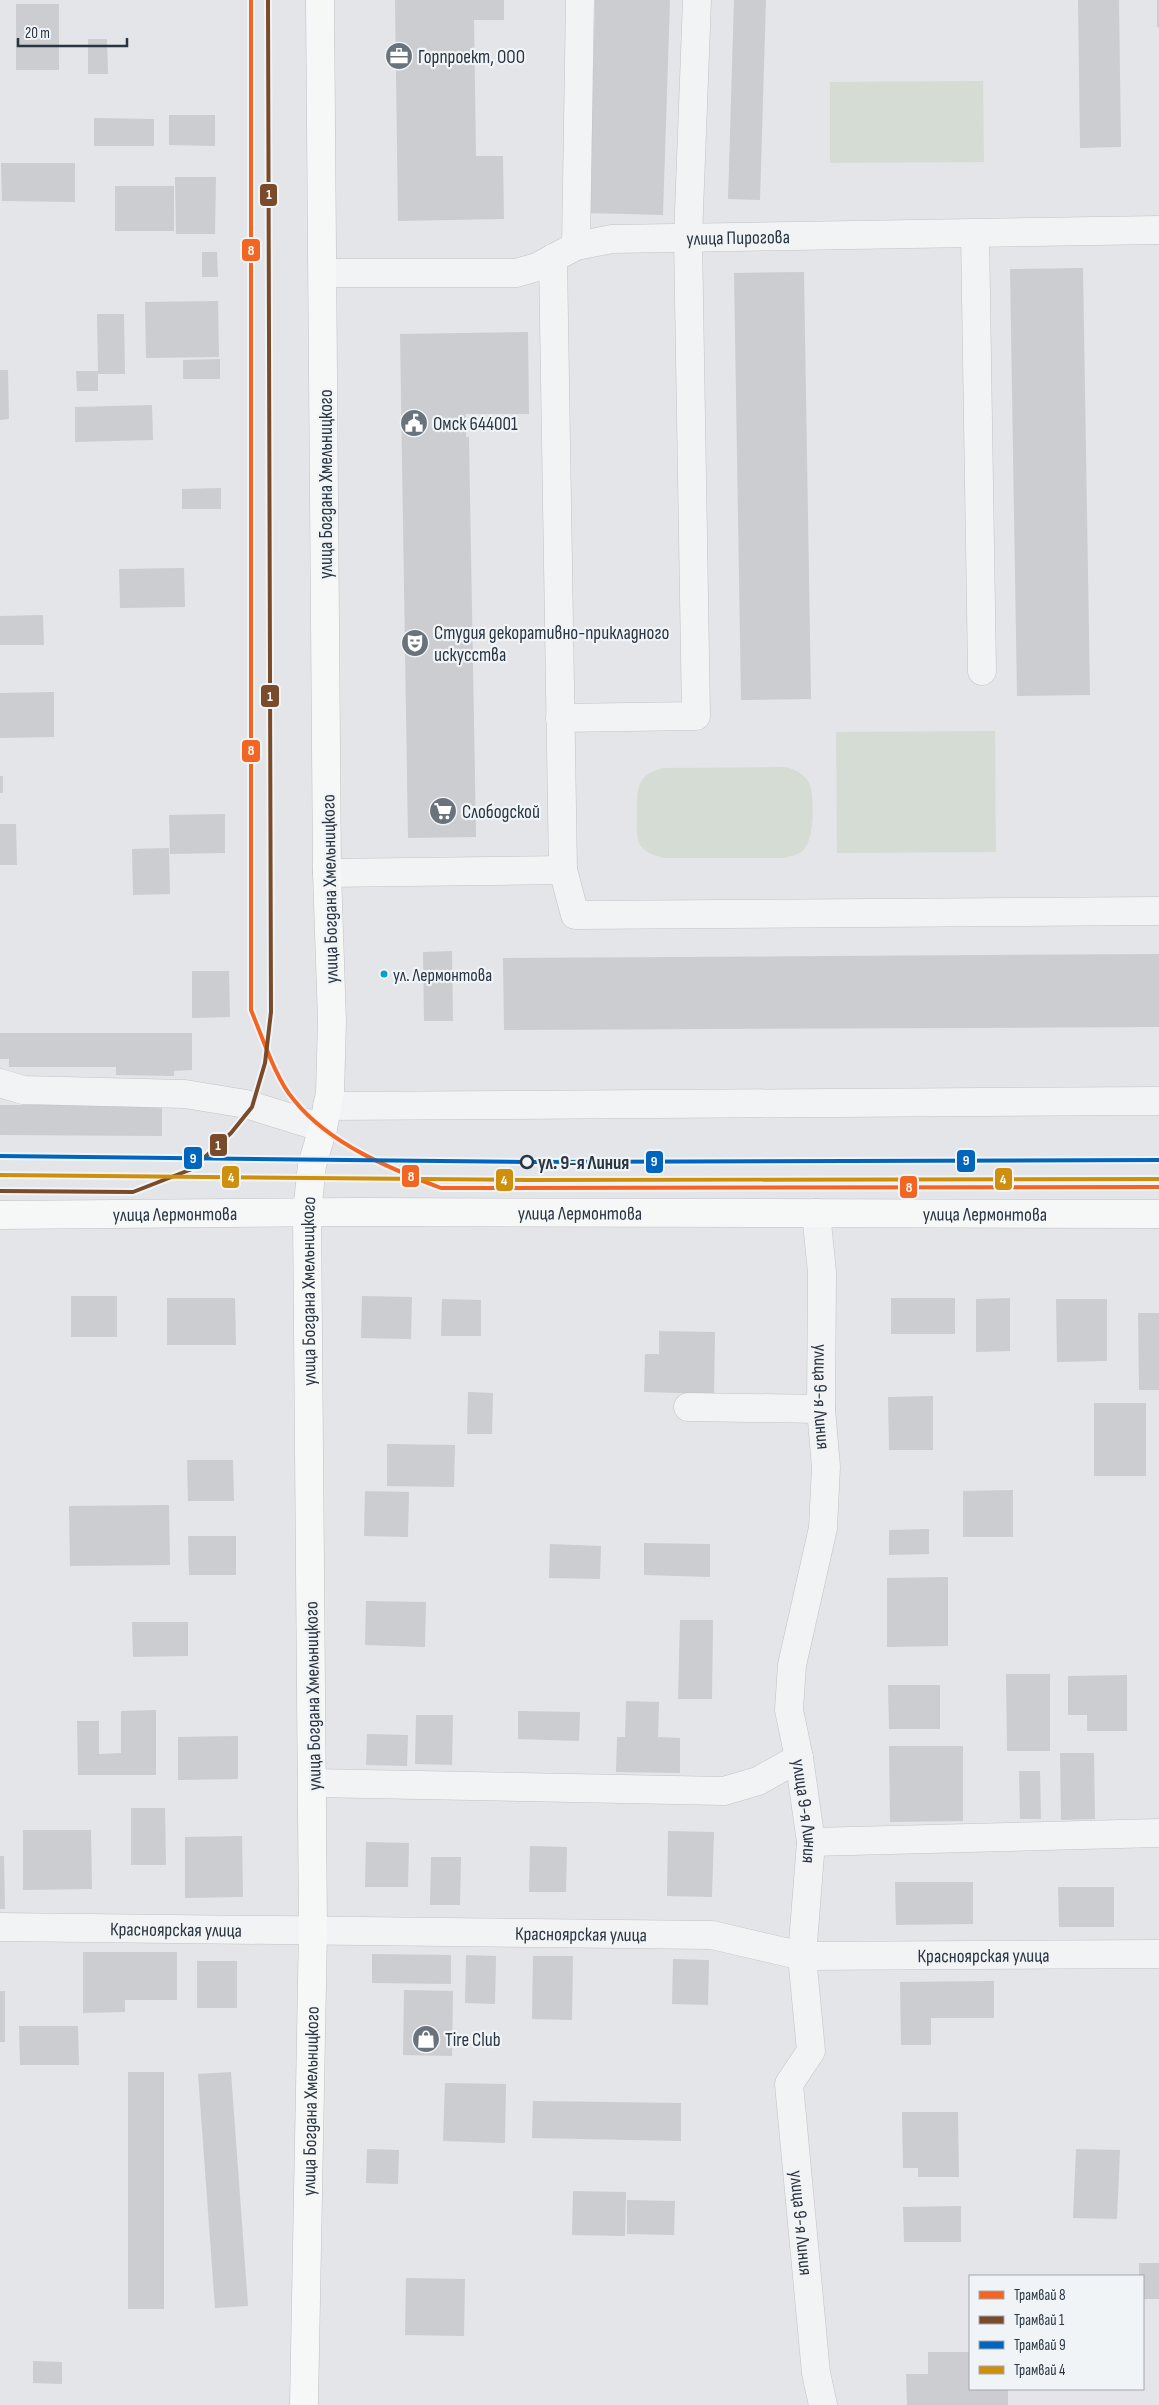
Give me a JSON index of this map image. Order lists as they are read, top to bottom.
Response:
{
  "streets": {
    "main road": ["улица Богдана Хмельницкого", "улица Лермонтова"],
    "street": ["улица Пирогова", "улица 9-я Линия", "Красноярская улица"]
  },
  "crossings": [
    ["улица Пирогова", "улица Богдана Хмельницкого"],
    ["улица Богдана Хмельницкого", "улица Лермонтова"],
    ["улица Богдана Хмельницкого", "Красноярская улица"],
    ["улица Лермонтова", "улица 9-я Линия"],
    ["улица 9-я Линия", "Красноярская улица"]
  ],
  "places": {
    "office": ["Горпроект, ООО"],
    "public building": ["Омск 644001"],
    "theatre": ["Студия декоративно-прикладного искусства"],
    "supermarket": ["Слободской"],
    "other": ["ул. Лермонтова", "ул. 9-я Линия"],
    "shop": ["Tire Club"]
  },
  "lines": [
    "tram line 8",
    "tram line 1",
    "tram line 9",
    "tram line 4"
  ],
  "legend": [
    "Трамвай 8",
    "Трамвай 1",
    "Трамвай 9",
    "Трамвай 4"
  ],
  "scale_bar": "20 m"
}
